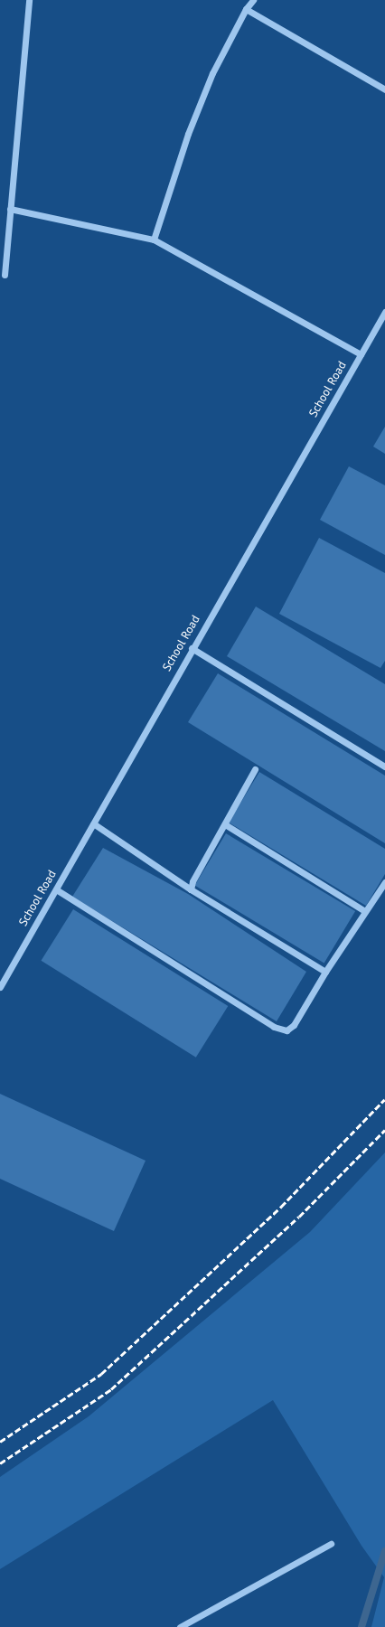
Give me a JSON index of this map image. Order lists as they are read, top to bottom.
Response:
{
  "streets": {
    "street": ["School Road"]
  }
}
